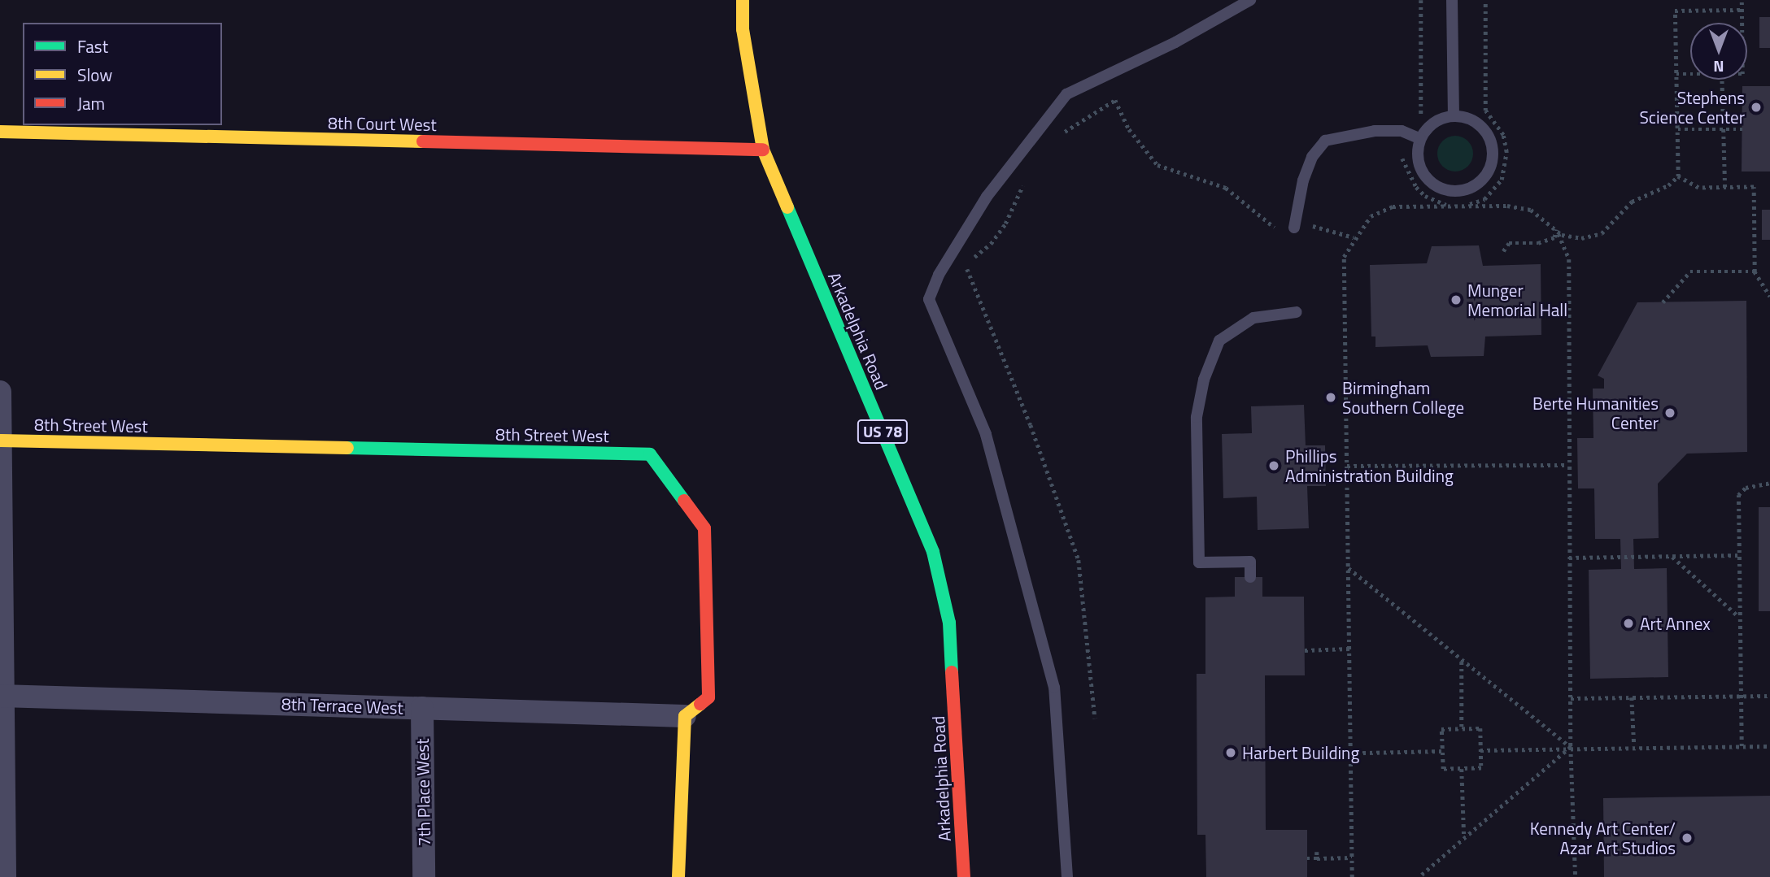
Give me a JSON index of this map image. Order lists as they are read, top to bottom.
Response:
{
  "streets": {
    "street": [
      "8th Court West",
      "Arkadelphia Road",
      "8th Street West",
      "US 78",
      "8th Terrace West",
      "7th Place West"
    ]
  },
  "crossings": [
    ["8th Court West", "Arkadelphia Road"],
    ["8th Street West", "8th Terrace West"],
    ["8th Terrace West", "7th Place West"]
  ],
  "places": [
    "Stephens Science Center",
    "Munger Memorial Hall",
    "Birmingham Southern College",
    "Berte Humanities Center",
    "Phillips Administration Building",
    "Art Annex",
    "Harbert Building",
    "Kennedy Art Center/ Azar Art Studios"
  ],
  "legend": ["Fast", "Slow", "Jam"],
  "north": "bottom"
}
